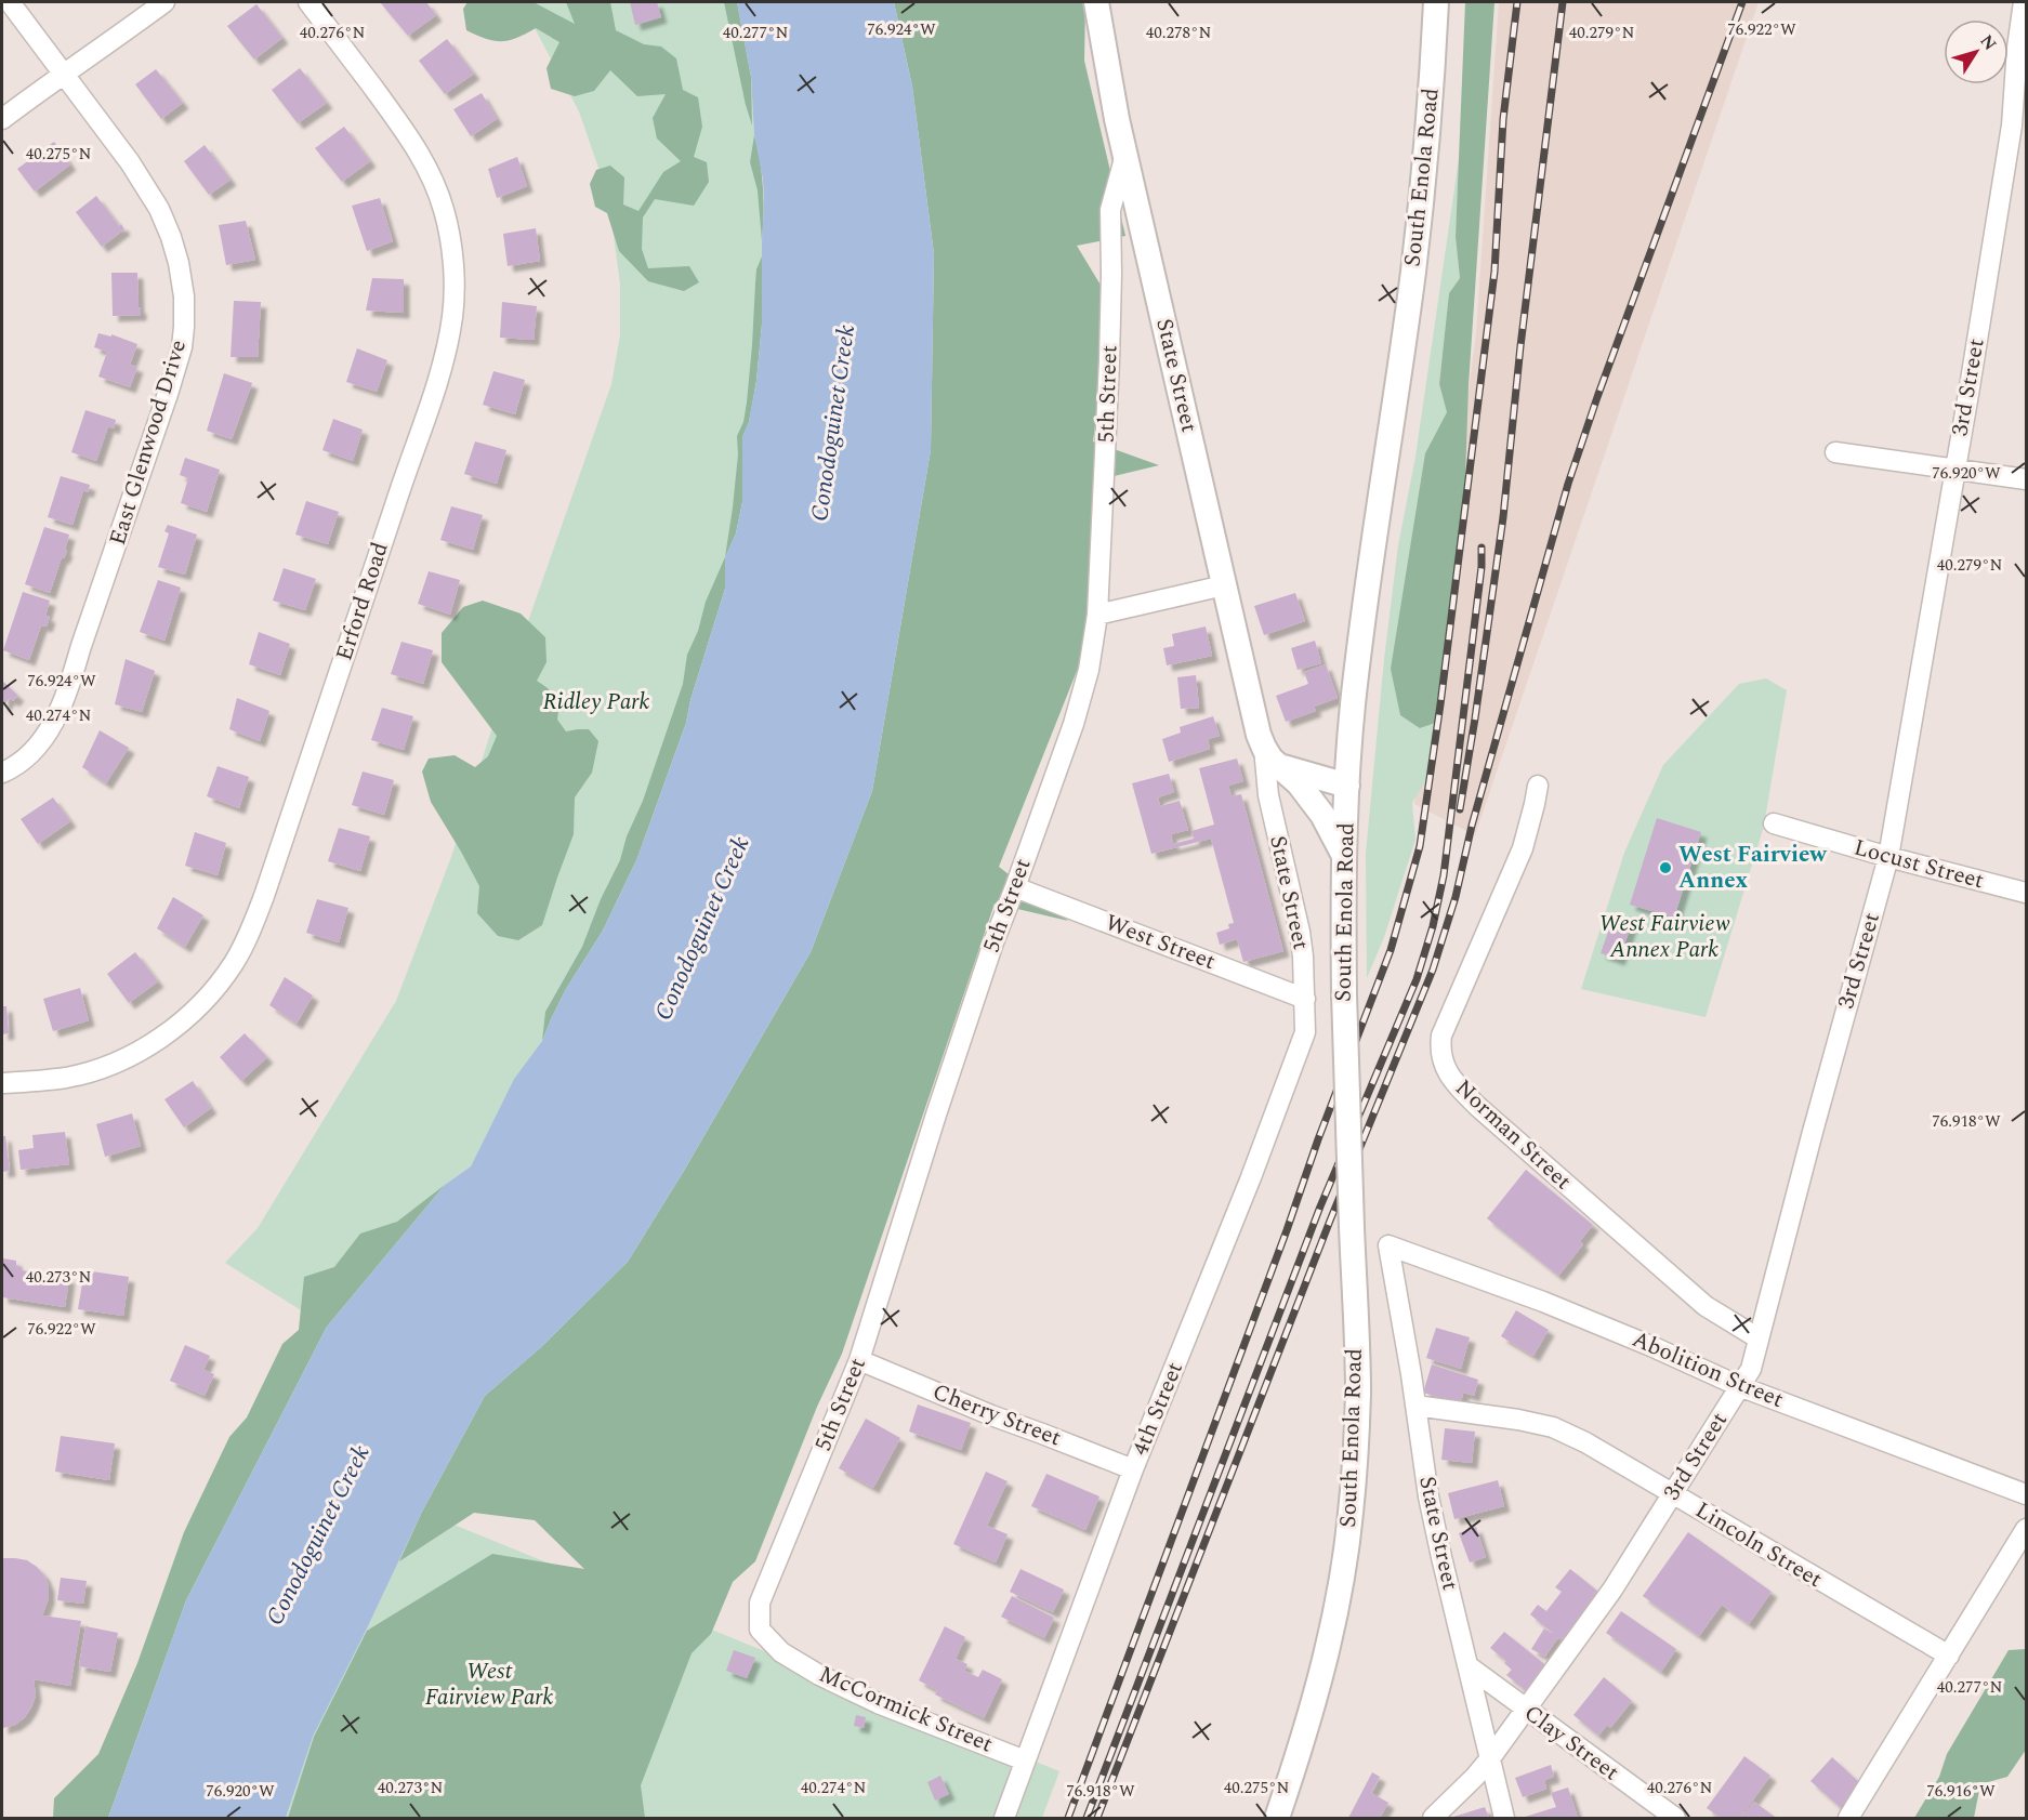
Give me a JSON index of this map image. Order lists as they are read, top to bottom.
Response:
{
  "streets": {
    "main road": ["South Enola Road", "State Street"],
    "street": [
      "3rd Street",
      "5th Street",
      "East Glenwood Drive",
      "Erford Road",
      "Locust Street",
      "West Street",
      "Norman Street",
      "Abolition Street",
      "4th Street",
      "Cherry Street",
      "Lincoln Street",
      "McCormick Street",
      "Clay Street"
    ]
  },
  "crossings": [
    ["South Enola Road", "State Street"],
    ["State Street", "3rd Street"],
    ["State Street", "5th Street"],
    ["State Street", "West Street"],
    ["State Street", "Abolition Street"],
    ["State Street", "4th Street"],
    ["State Street", "Lincoln Street"],
    ["State Street", "Clay Street"],
    ["3rd Street", "Locust Street"],
    ["3rd Street", "Norman Street"],
    ["3rd Street", "Abolition Street"],
    ["3rd Street", "Lincoln Street"],
    ["3rd Street", "Clay Street"],
    ["5th Street", "West Street"],
    ["5th Street", "Cherry Street"],
    ["5th Street", "McCormick Street"],
    ["West Street", "4th Street"],
    ["4th Street", "Cherry Street"],
    ["4th Street", "McCormick Street"]
  ],
  "water": ["Conodoguinet Creek"],
  "parks": ["Ridley Park", "West Fairview Annex Park", "West Fairview Park"],
  "places": ["West Fairview Annex"],
  "north": "top right",
  "coordinates": [
    "76.924°W",
    "76.922°W",
    "40.276°N",
    "40.277°N",
    "40.278°N",
    "40.279°N",
    "40.275°N",
    "76.920°W",
    "40.274°N",
    "76.918°W",
    "40.273°N",
    "76.916°W"
  ]
}
